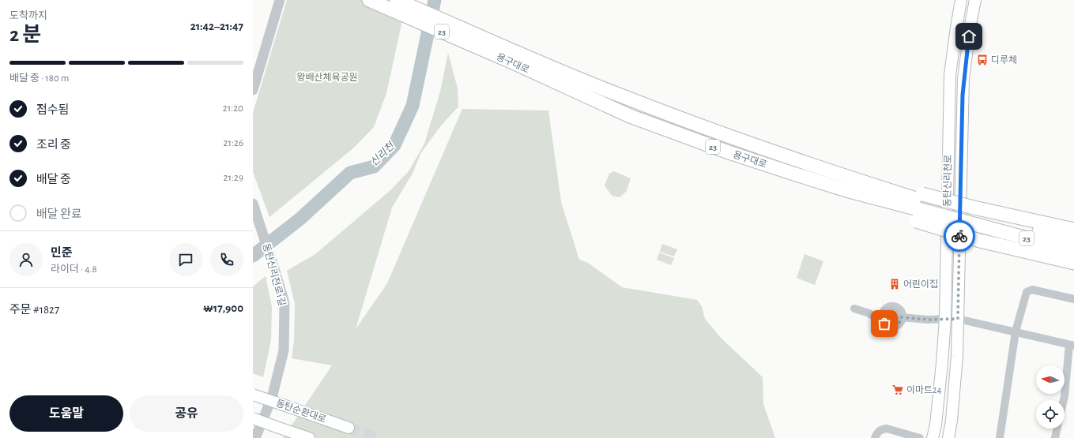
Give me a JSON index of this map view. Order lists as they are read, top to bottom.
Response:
{
  "streets": {
    "highway": ["23", "용구대로"],
    "main road": ["동탄신리천로", "동탄순환대로"],
    "street": ["동탄신리천로1길"]
  },
  "water": ["신리천"],
  "parks": ["왕배산체육공원"],
  "places": {
    "bus stop": ["디루체"],
    "building": ["어린이집"],
    "supermarket": ["이마트24"]
  },
  "north": "left",
  "page": {
    "heading": ["2 분", "도착까지", "21:42–21:47"],
    "panel": [
      "민준",
      "라이더 · 4.8",
      "주문 #1827",
      "₩17,900"
    ],
    "bar": "배달 중 · 180 m",
    "list": [
      ["접수됨", "21:20"],
      ["조리 중", "21:26"],
      ["배달 중", "21:29"],
      "배달 완료"
    ],
    "buttons": ["도움말", "공유"]
  }
}
